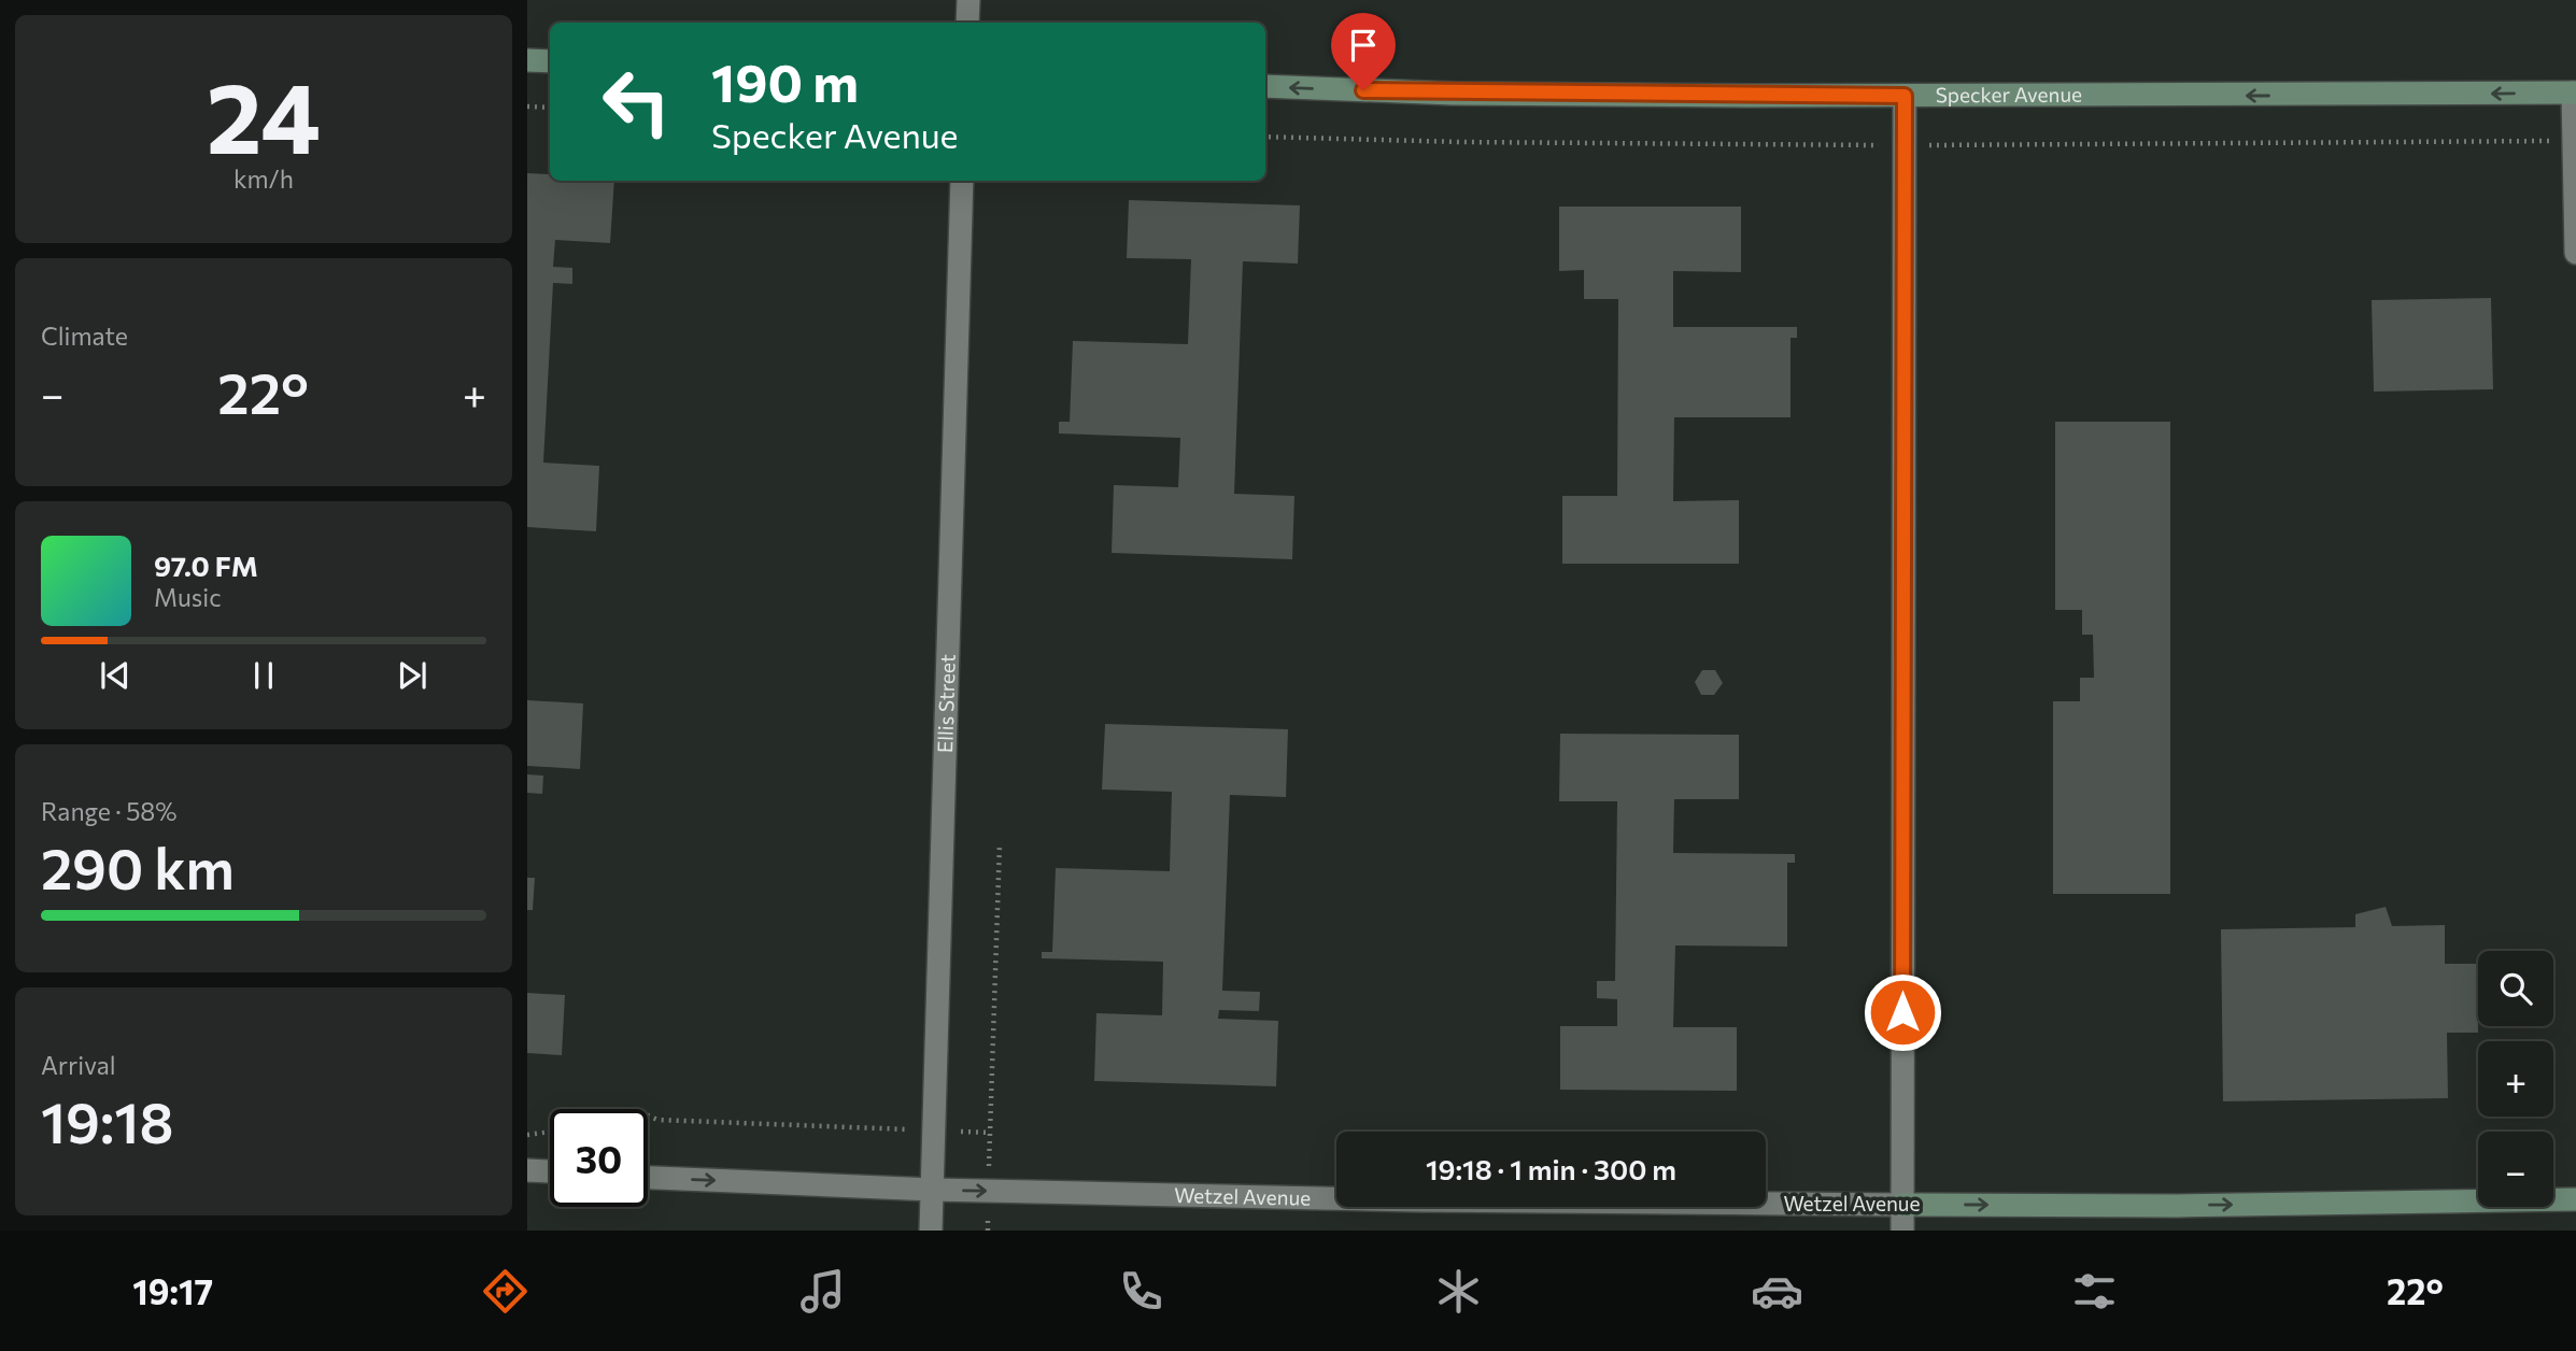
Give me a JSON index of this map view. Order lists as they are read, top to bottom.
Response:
{
  "streets": {
    "street": ["Specker Avenue", "Ellis Street", "Wetzel Avenue"]
  },
  "crossings": [
    ["Ellis Street", "Wetzel Avenue"]
  ],
  "one_way": ["Specker Avenue", "Wetzel Avenue"],
  "page": {
    "tile": [
      ["24", "km/h"],
      "Climate",
      ["Range · 58%", "290 km"],
      ["Arrival", "19:18"]
    ],
    "turn": ["190 m", "Specker Avenue"],
    "heat": ["−", "22°", "+"],
    "song": ["97.0 FM", "Music"],
    "map_buttons": ["+", "−"],
    "limit": "30",
    "trip": "19:18 · 1 min · 300 m",
    "tabs": ["19:17", "22°"]
  }
}
